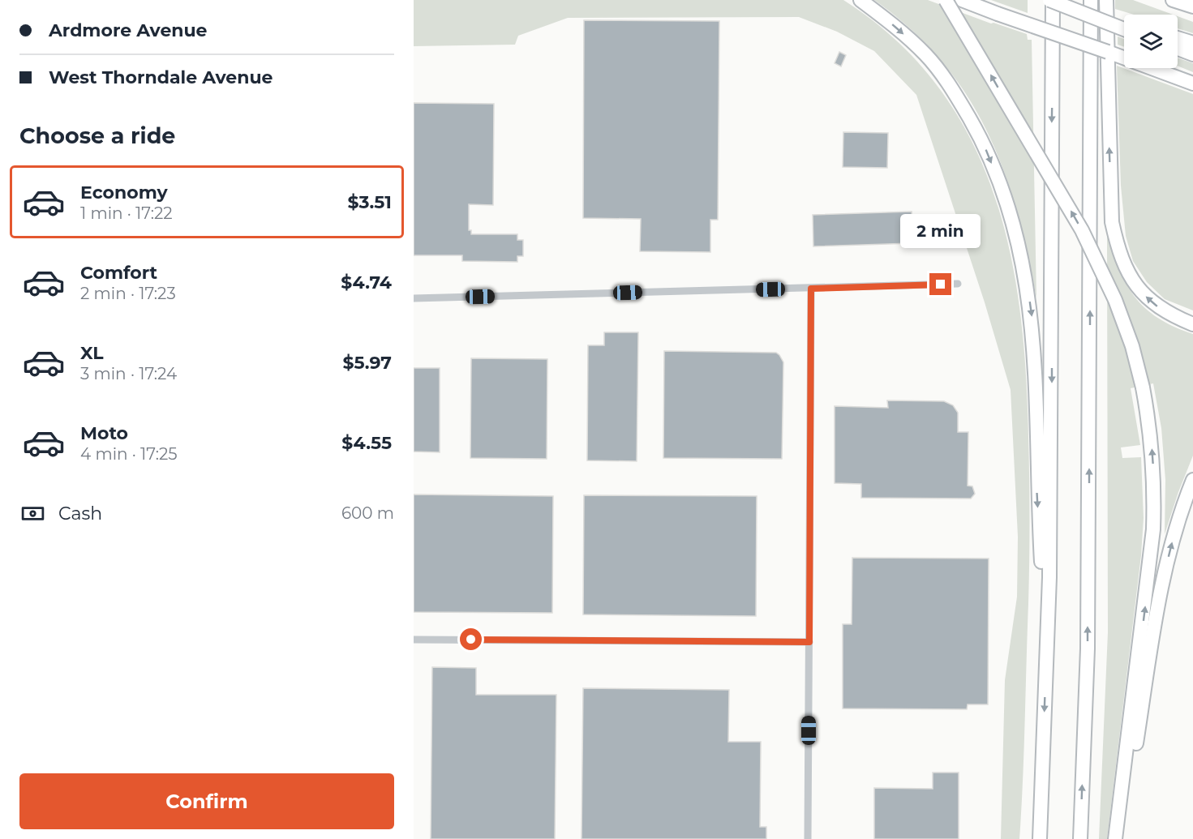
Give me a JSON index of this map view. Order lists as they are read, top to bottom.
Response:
{
  "page": {
    "banner": ["Ardmore Avenue", "West Thorndale Avenue"],
    "heading": "Choose a ride",
    "list": [
      {
        "name": "Economy",
        "note": "1 min · 17:22",
        "value": "$3.51"
      },
      {
        "name": "Comfort",
        "note": "2 min · 17:23",
        "value": "$4.74"
      },
      {
        "name": "XL",
        "note": "3 min · 17:24",
        "value": "$5.97"
      },
      {
        "name": "Moto",
        "note": "4 min · 17:25",
        "value": "$4.55"
      }
    ],
    "bubble": "2 min",
    "pay": ["Cash", "600 m"],
    "buttons": "Confirm"
  }
}
